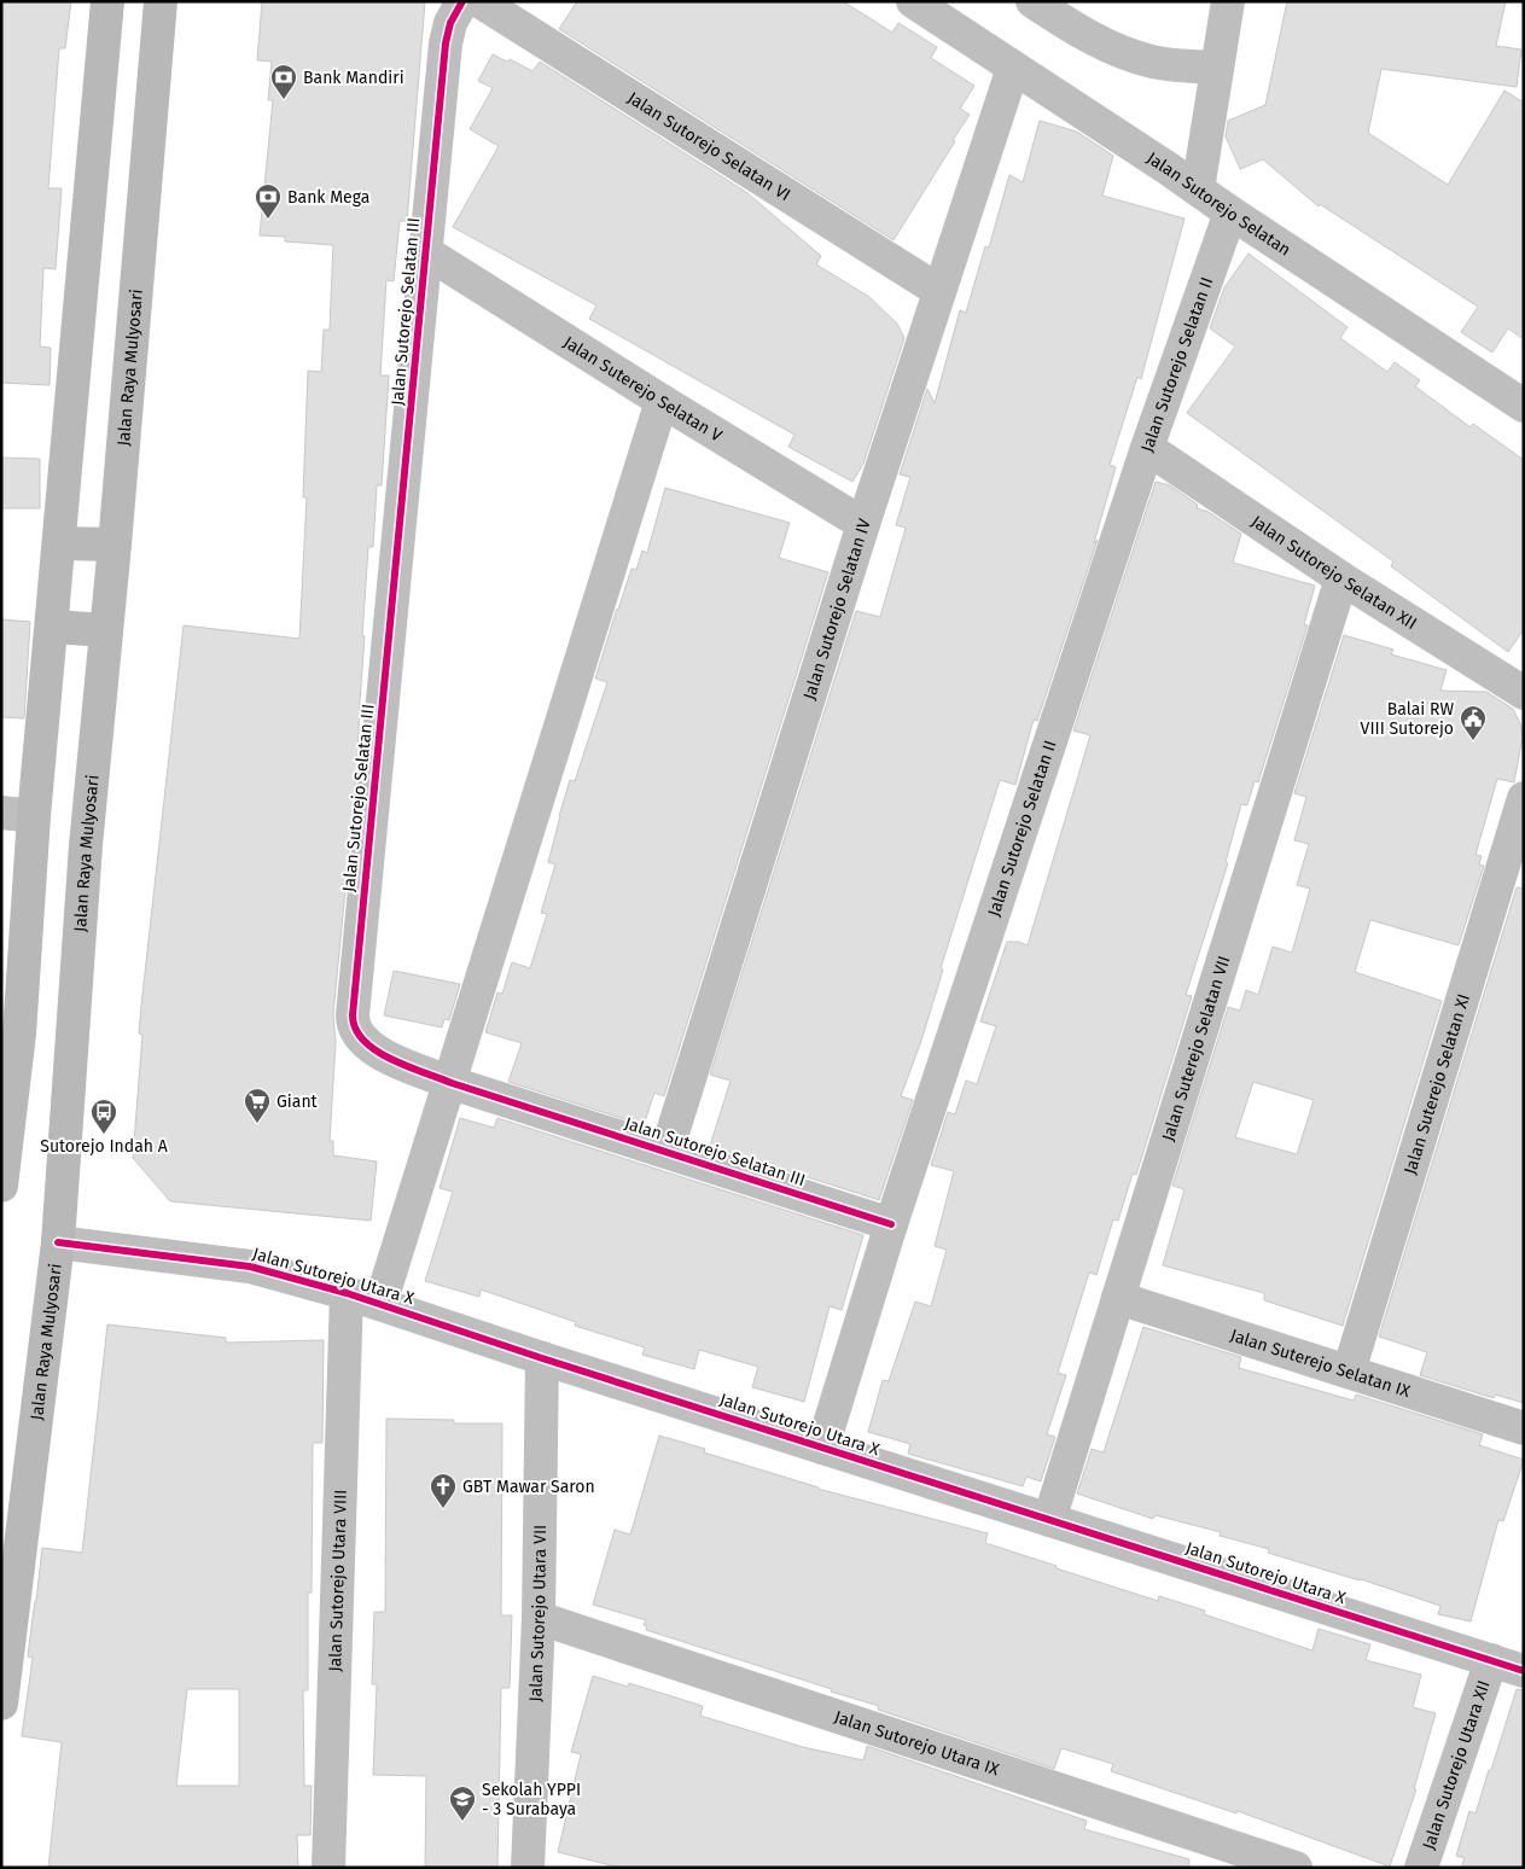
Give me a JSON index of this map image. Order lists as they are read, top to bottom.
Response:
{
  "streets": {
    "main road": ["Jalan Raya Mulyosari"],
    "street": [
      "Jalan Sutorejo Selatan VI",
      "Jalan Sutorejo Selatan",
      "Jalan Sutorejo Selatan III",
      "Jalan Sutorejo Selatan II",
      "Jalan Suterejo Selatan V",
      "Jalan Sutorejo Selatan XII",
      "Jalan Sutorejo Selatan IV",
      "Jalan Suterejo Selatan VII",
      "Jalan Suterejo Selatan XI",
      "Jalan Sutorejo Utara X",
      "Jalan Suterejo Selatan IX",
      "Jalan Sutorejo Utara VIII",
      "Jalan Sutorejo Utara VII",
      "Jalan Sutorejo Utara IX",
      "Jalan Sutorejo Utara XII"
    ]
  },
  "crossings": [
    ["Jalan Sutorejo Selatan VI", "Jalan Sutorejo Selatan IV"],
    ["Jalan Sutorejo Selatan", "Jalan Sutorejo Selatan II"],
    ["Jalan Sutorejo Selatan", "Jalan Sutorejo Selatan IV"],
    ["Jalan Sutorejo Selatan III", "Jalan Sutorejo Selatan II"],
    ["Jalan Sutorejo Selatan III", "Jalan Suterejo Selatan V"],
    ["Jalan Sutorejo Selatan III", "Jalan Sutorejo Selatan IV"],
    ["Jalan Sutorejo Selatan II", "Jalan Sutorejo Selatan XII"],
    ["Jalan Sutorejo Selatan II", "Jalan Sutorejo Utara X"],
    ["Jalan Raya Mulyosari", "Jalan Sutorejo Utara X"],
    ["Jalan Suterejo Selatan V", "Jalan Sutorejo Selatan IV"],
    ["Jalan Sutorejo Selatan XII", "Jalan Suterejo Selatan VII"],
    ["Jalan Suterejo Selatan VII", "Jalan Sutorejo Utara X"],
    ["Jalan Suterejo Selatan VII", "Jalan Suterejo Selatan IX"],
    ["Jalan Suterejo Selatan XI", "Jalan Suterejo Selatan IX"],
    ["Jalan Sutorejo Utara X", "Jalan Sutorejo Utara VIII"],
    ["Jalan Sutorejo Utara X", "Jalan Sutorejo Utara VII"],
    ["Jalan Sutorejo Utara X", "Jalan Sutorejo Utara XII"],
    ["Jalan Sutorejo Utara VII", "Jalan Sutorejo Utara IX"]
  ],
  "places": {
    "bank": ["Bank Mandiri", "Bank Mega"],
    "public building": ["Balai RW VIII Sutorejo"],
    "supermarket": ["Giant"],
    "bus stop": ["Sutorejo Indah A"],
    "church": ["GBT Mawar Saron"],
    "school or university": ["Sekolah YPPI - 3 Surabaya"]
  }
}
